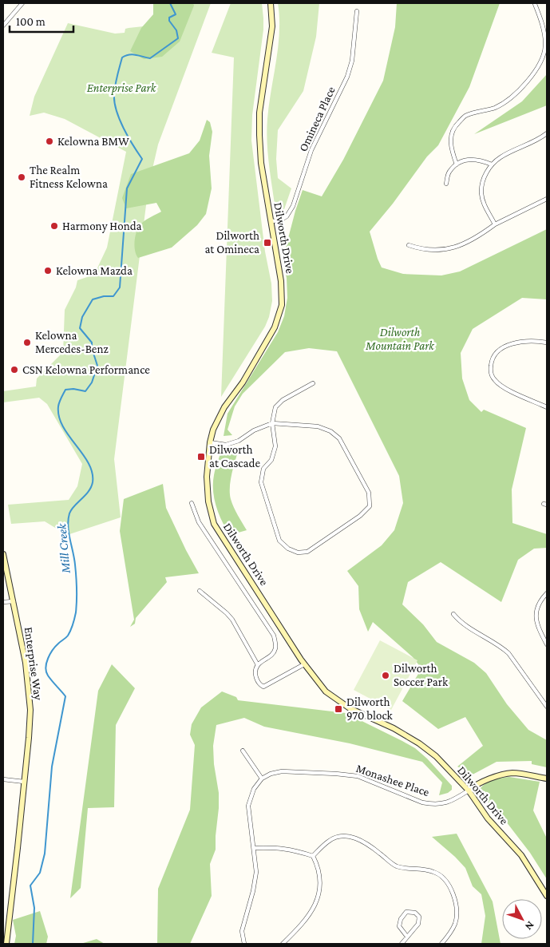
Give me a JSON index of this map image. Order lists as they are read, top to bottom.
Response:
{
  "streets": {
    "street": [
      "Omineca Place",
      "Dilworth Drive",
      "Enterprise Way",
      "Monashee Place"
    ]
  },
  "crossings": [
    ["Omineca Place", "Dilworth Drive"],
    ["Dilworth Drive", "Monashee Place"]
  ],
  "water": ["Mill Creek"],
  "parks": ["Enterprise Park", "Dilworth Mountain Park"],
  "places": {
    "other": [
      "Kelowna BMW",
      "The Realm Fitness Kelowna",
      "Harmony Honda",
      "Kelowna Mazda",
      "Kelowna Mercedes-Benz",
      "CSN Kelowna Performance",
      "Dilworth Soccer Park"
    ],
    "transit": ["Dilworth at Omineca", "Dilworth at Cascade", "Dilworth 970 block"]
  },
  "scale_bar": "100 m",
  "north": "bottom right"
}
